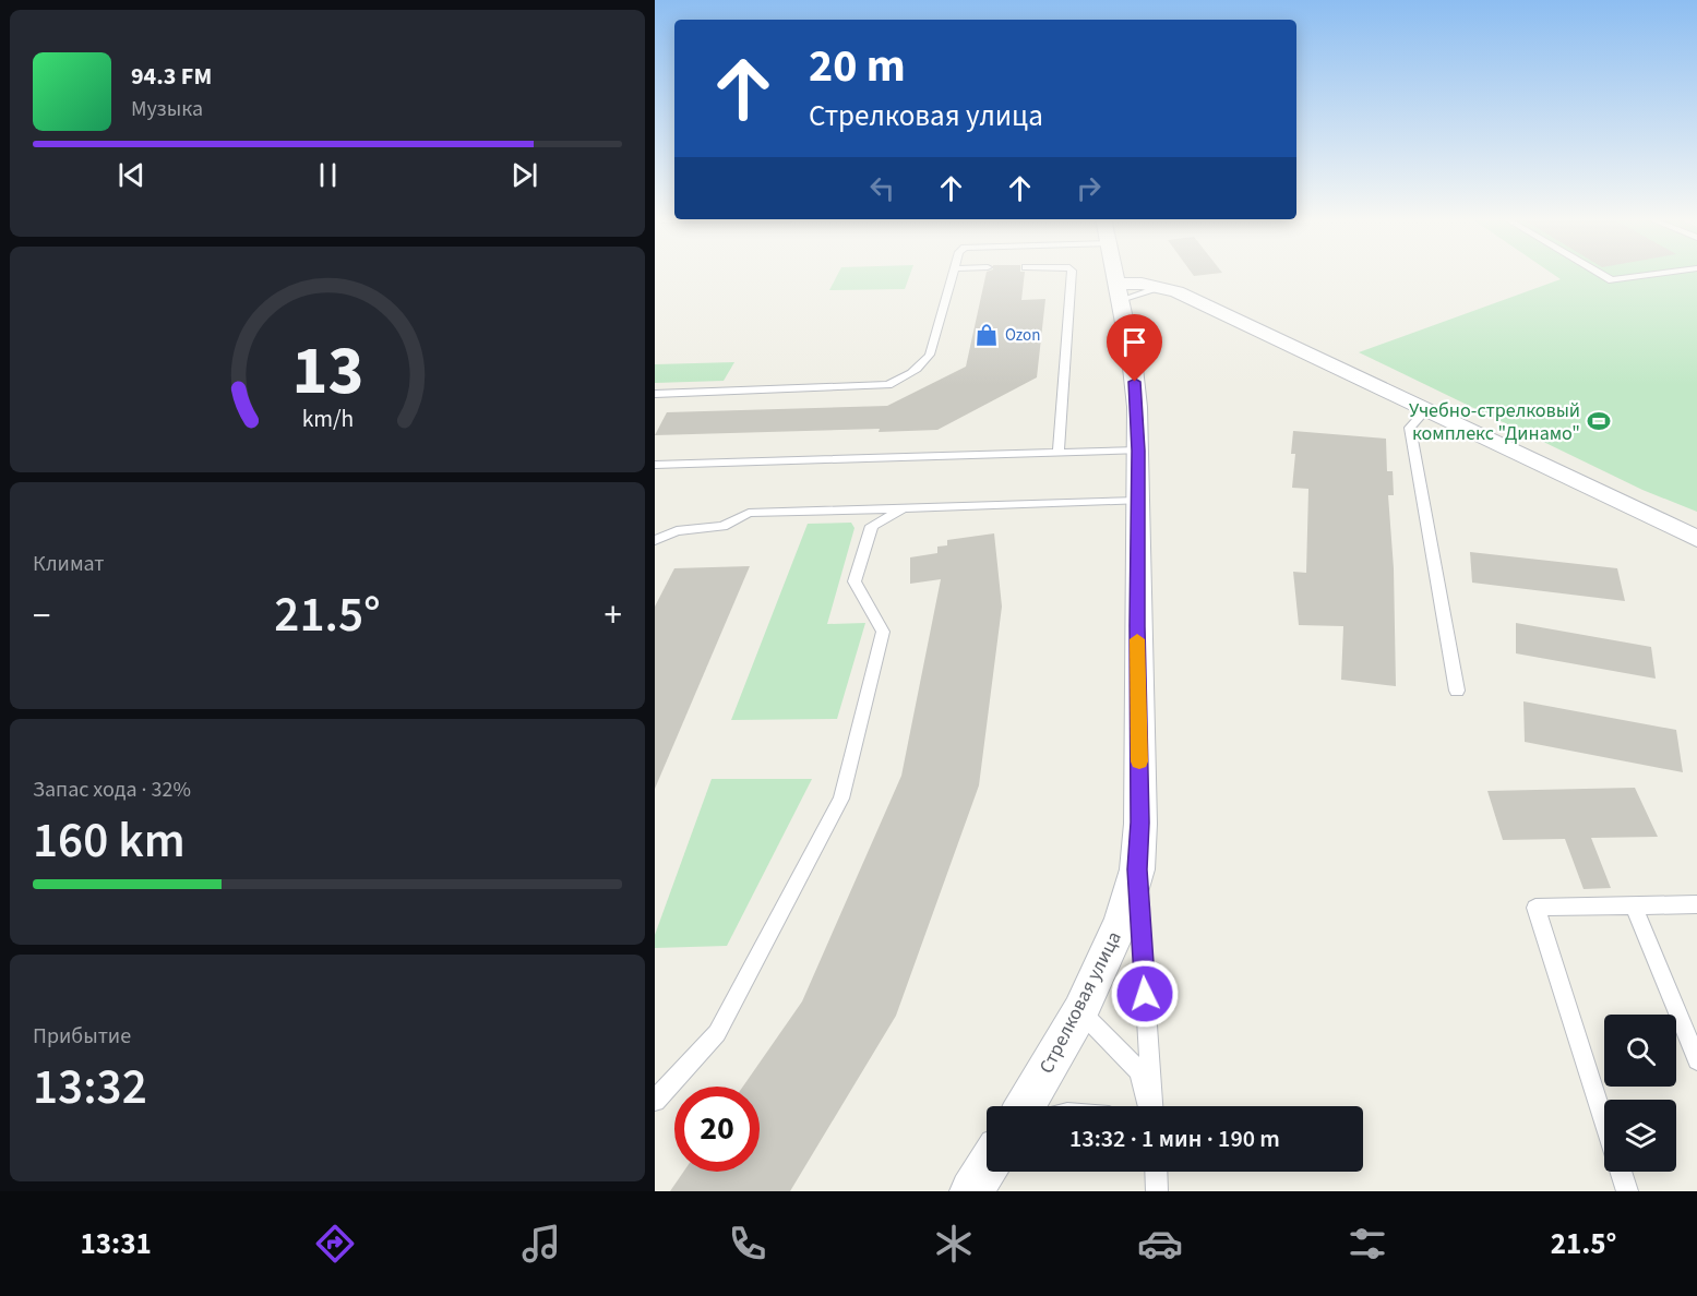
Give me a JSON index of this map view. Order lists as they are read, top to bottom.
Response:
{
  "streets": {
    "street": ["Стрелковая улица"]
  },
  "places": {
    "shop": ["Ozon"],
    "sports": ["Учебно-стрелковый комплекс \"Динамо\""]
  },
  "page": {
    "turn": ["20 m", "Стрелковая улица"],
    "song": ["94.3 FM", "Музыка"],
    "tile": [
      "Климат",
      ["Запас хода · 32%", "160 km"],
      ["Прибытие", "13:32"]
    ],
    "heat": ["−", "21.5°", "+"],
    "limit": "20",
    "trip": "13:32 · 1 мин · 190 m",
    "tabs": ["13:31", "21.5°"],
    "gauge": ["13", "km/h"]
  }
}
